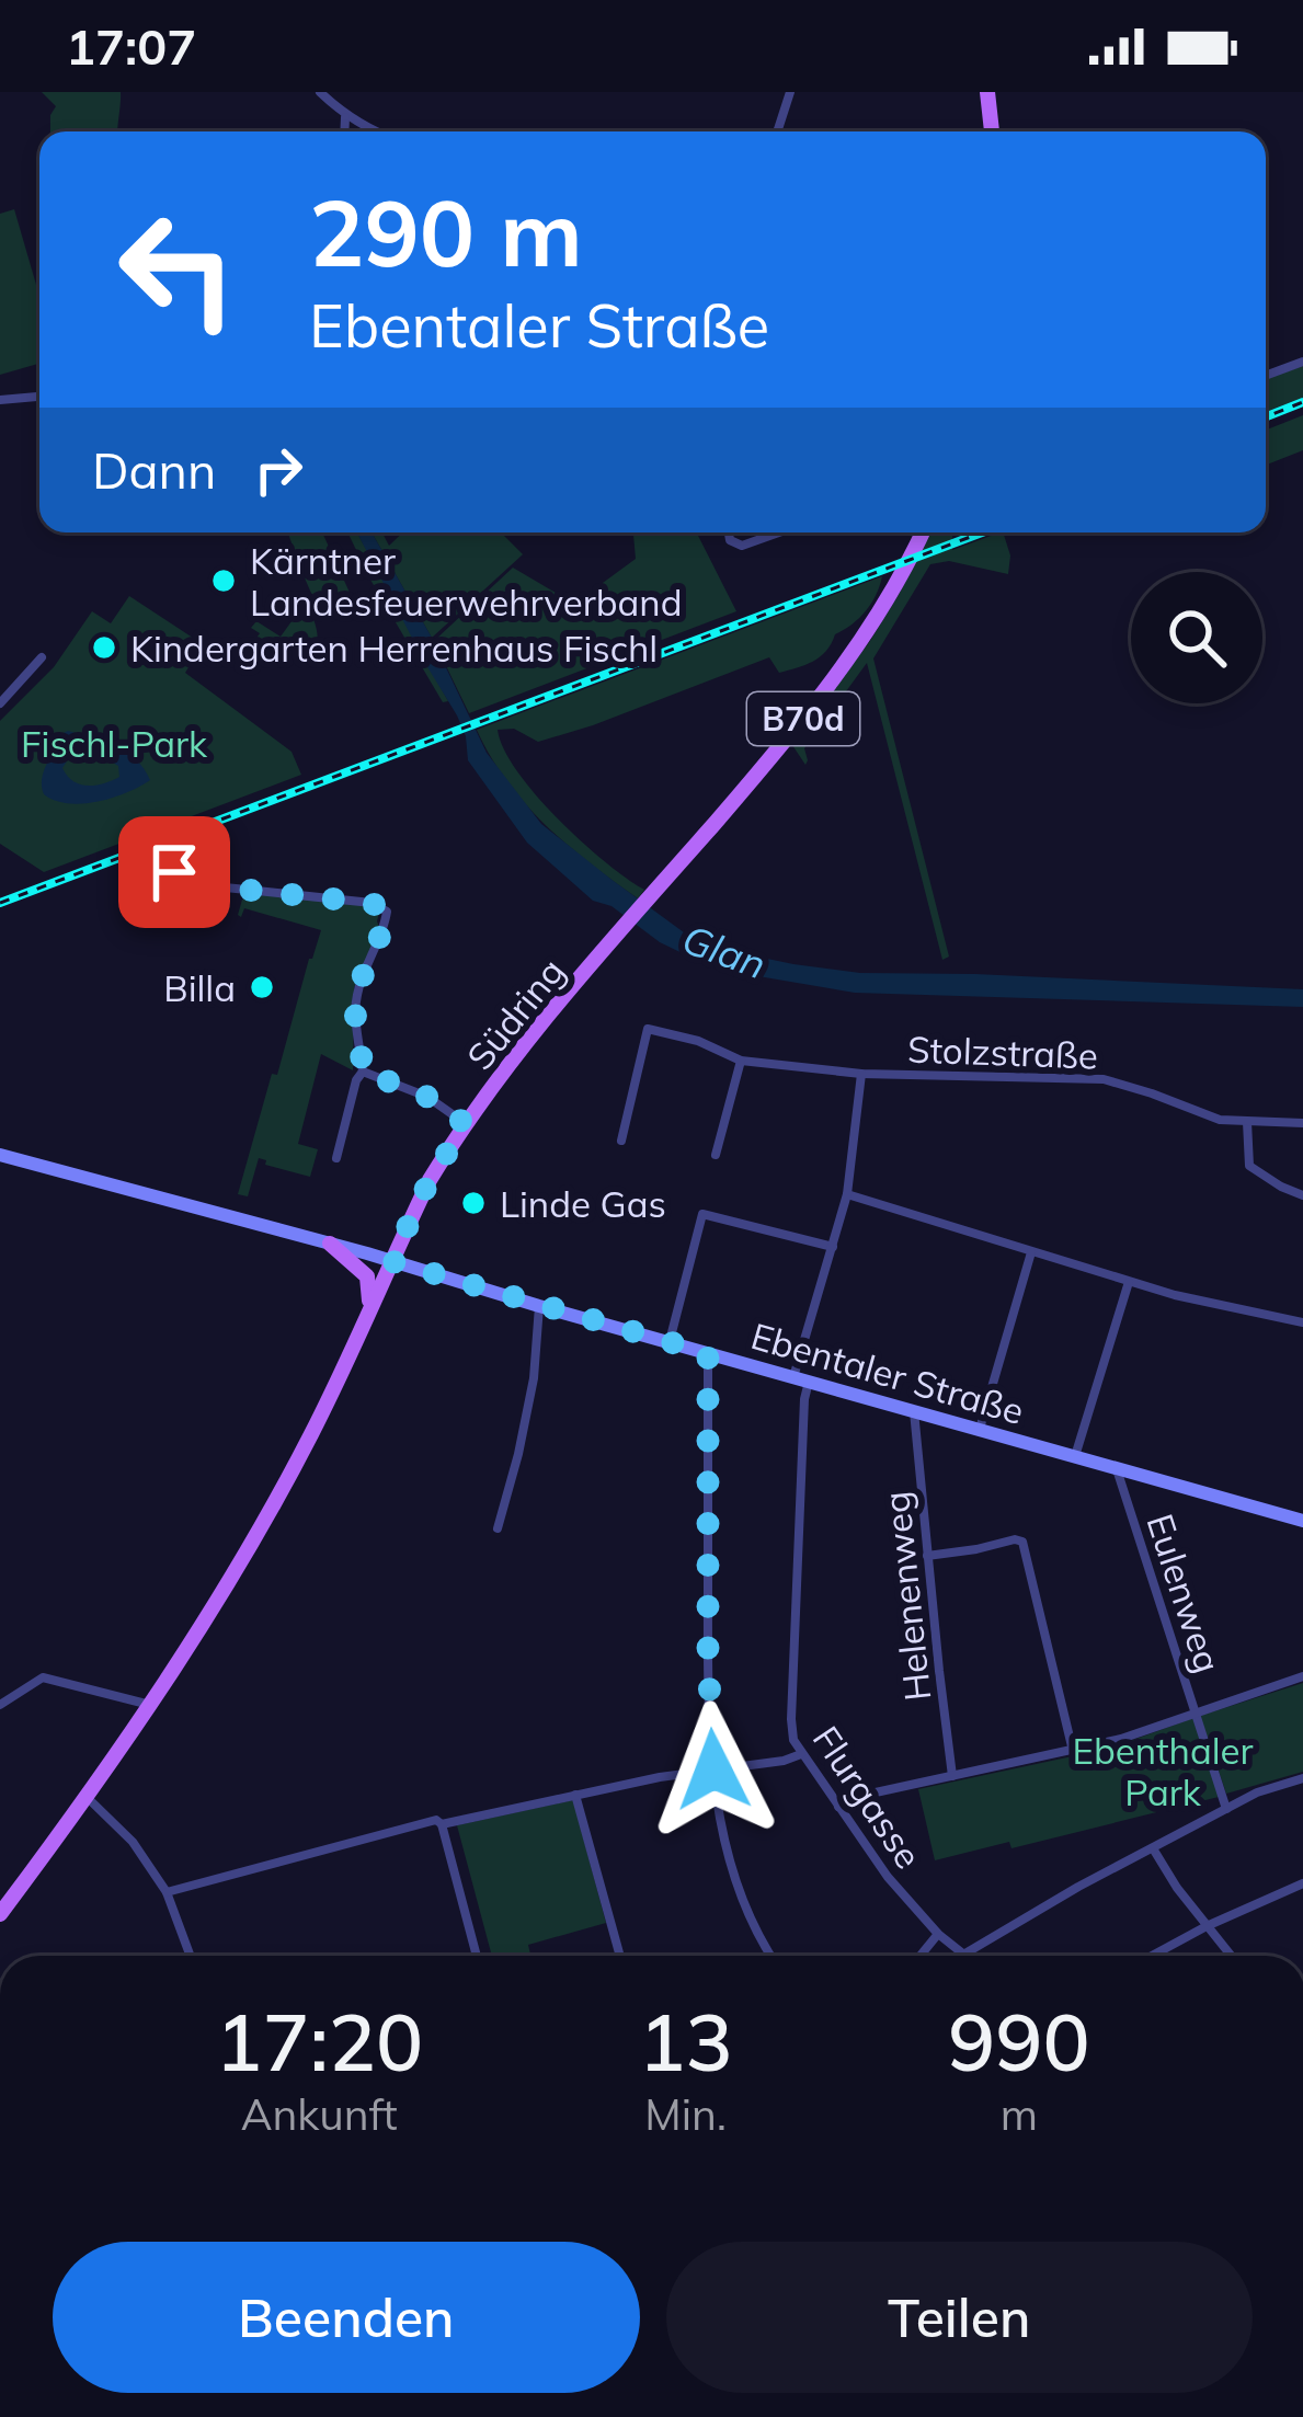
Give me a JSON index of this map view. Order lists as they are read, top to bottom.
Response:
{
  "streets": {
    "main road": ["B70d", "Südring", "Ebentaler Straße"],
    "street": [
      "Stolzstraße",
      "Eulenweg",
      "Helenenweg",
      "Flurgasse"
    ]
  },
  "crossings": [
    ["Südring", "Ebentaler Straße"],
    ["Stolzstraße", "Flurgasse"],
    ["Ebentaler Straße", "Eulenweg"],
    ["Ebentaler Straße", "Helenenweg"],
    ["Ebentaler Straße", "Flurgasse"]
  ],
  "water": ["Glan"],
  "parks": ["Fischl-Park", "Ebenthaler Park"],
  "places": [
    "Kärntner Landesfeuerwehrverband",
    "Kindergarten Herrenhaus Fischl",
    "Billa",
    "Linde Gas"
  ],
  "page": {
    "status": "17:07",
    "turn": ["290 m", "Ebentaler Straße"],
    "then": "Dann",
    "eta": [
      "17:20",
      "Ankunft",
      "13",
      "Min.",
      "990",
      "m"
    ],
    "buttons": ["Beenden", "Teilen"]
  }
}
